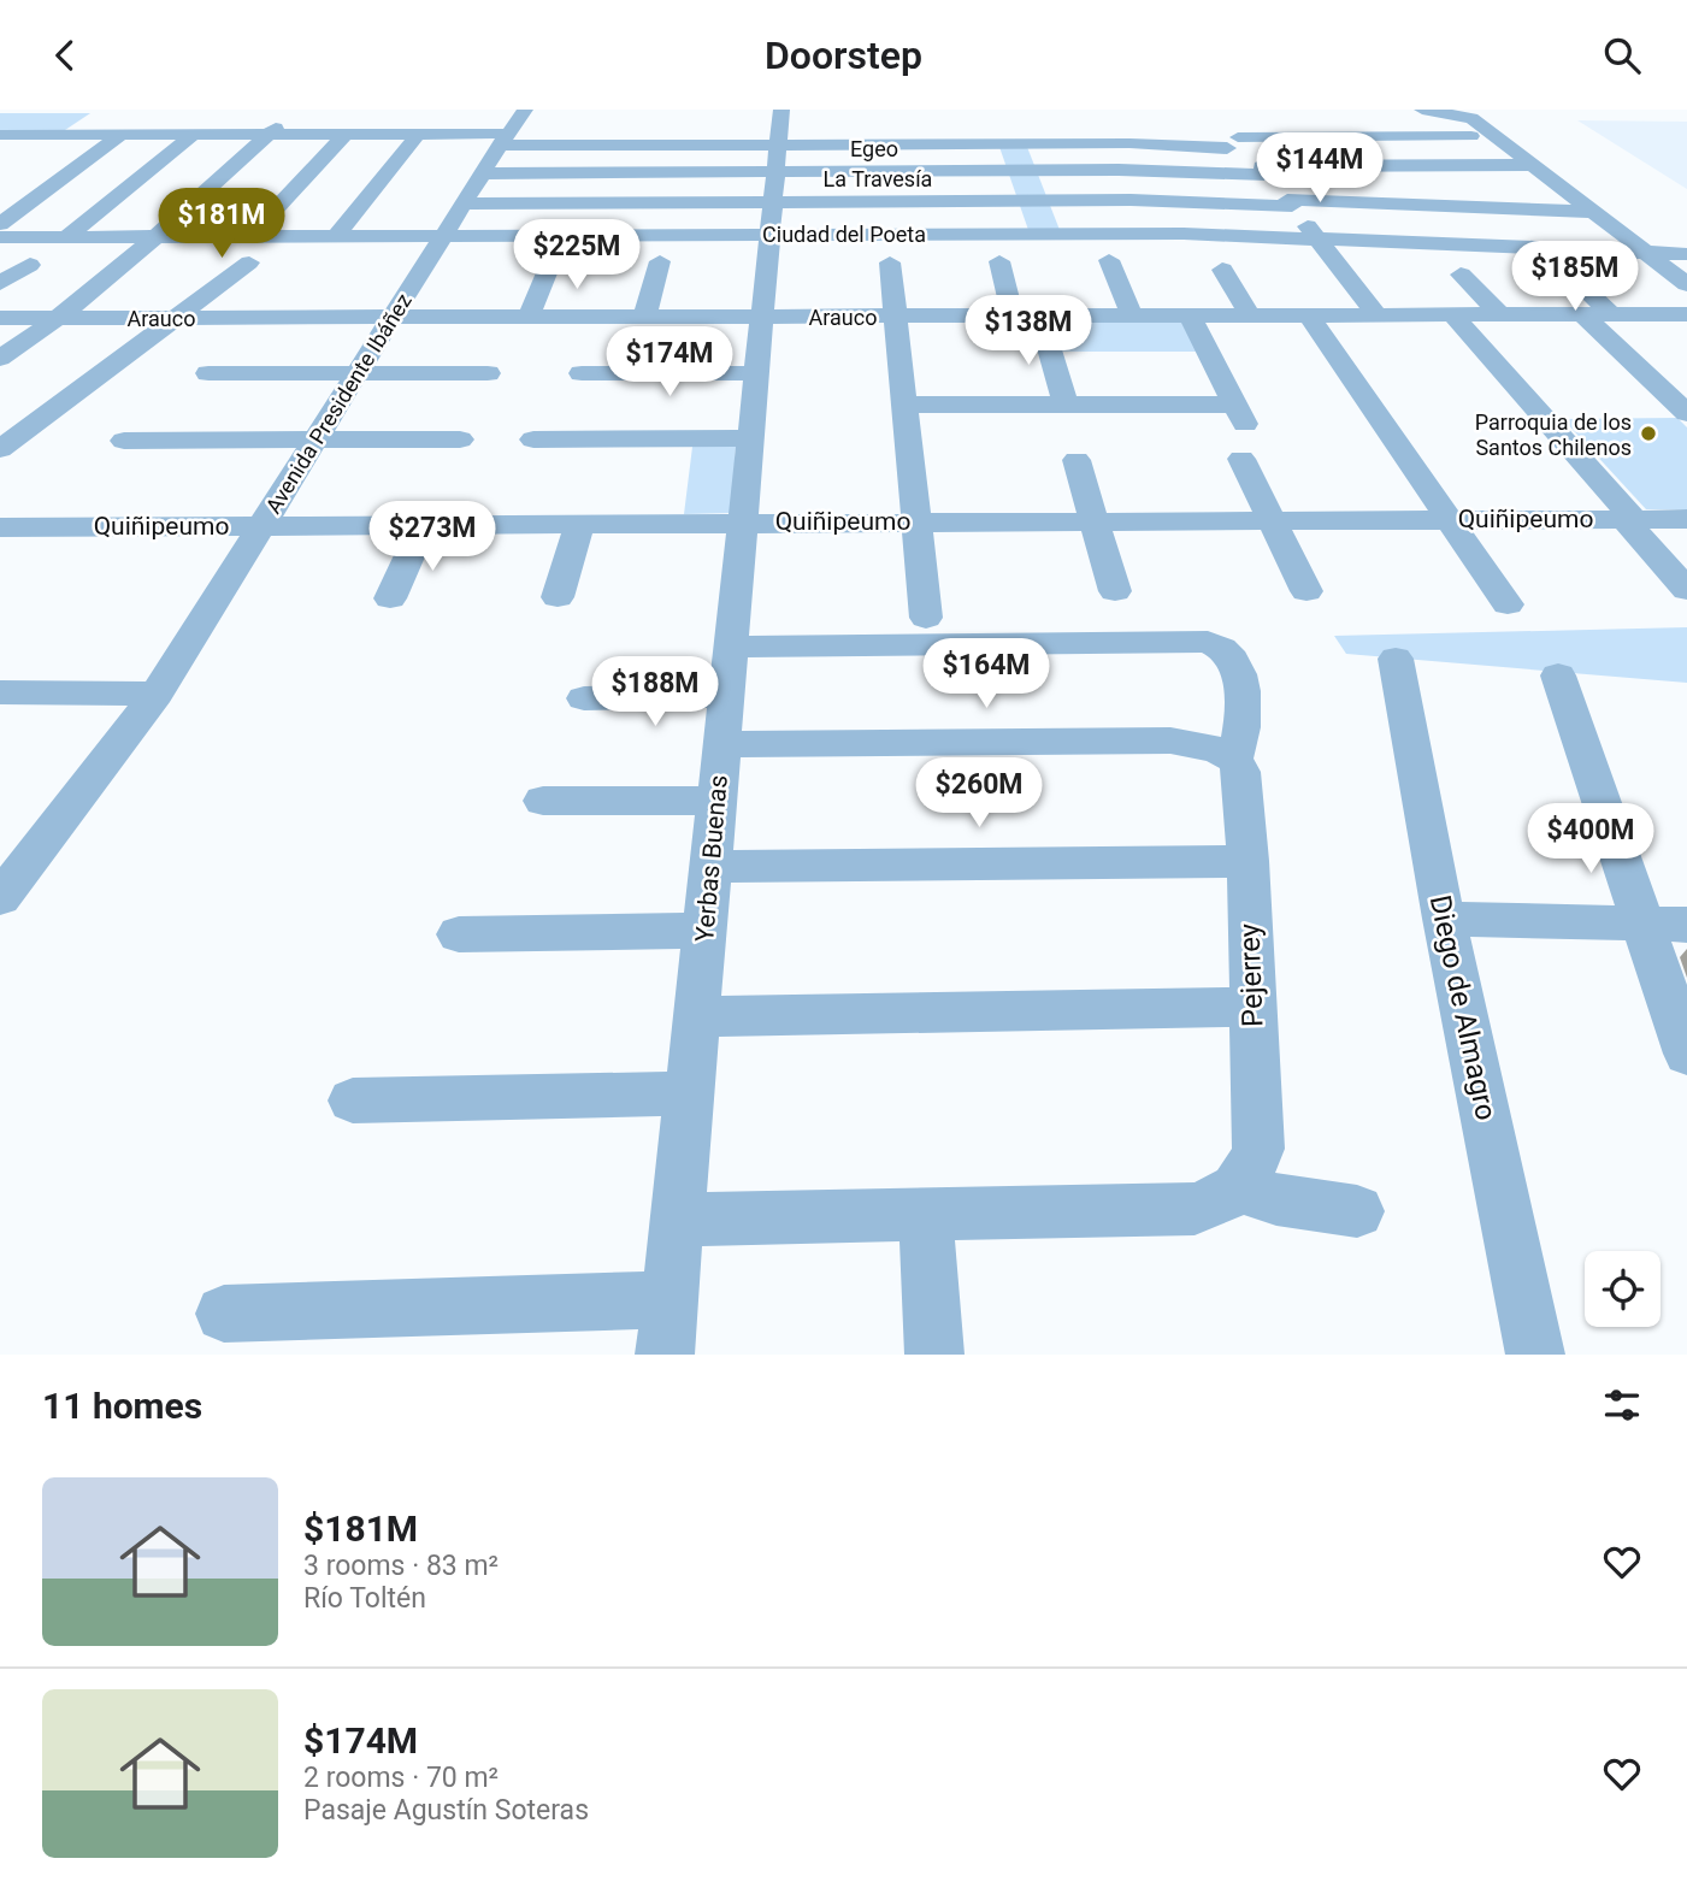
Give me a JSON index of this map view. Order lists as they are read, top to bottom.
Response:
{
  "streets": {
    "street": [
      "Egeo",
      "La Travesía",
      "Ciudad del Poeta",
      "Arauco",
      "Avenida Presidente Ibáñez",
      "Quiñipeumo",
      "Yerbas Buenas",
      "Pejerrey",
      "Diego de Almagro"
    ]
  },
  "crossings": [
    ["Egeo", "La Travesía"],
    ["Egeo", "Ciudad del Poeta"],
    ["Egeo", "Avenida Presidente Ibáñez"],
    ["Egeo", "Yerbas Buenas"],
    ["La Travesía", "Ciudad del Poeta"],
    ["La Travesía", "Avenida Presidente Ibáñez"],
    ["La Travesía", "Yerbas Buenas"],
    ["Ciudad del Poeta", "Avenida Presidente Ibáñez"],
    ["Ciudad del Poeta", "Yerbas Buenas"],
    ["Arauco", "Avenida Presidente Ibáñez"],
    ["Arauco", "Yerbas Buenas"],
    ["Avenida Presidente Ibáñez", "Quiñipeumo"],
    ["Quiñipeumo", "Yerbas Buenas"],
    ["Yerbas Buenas", "Pejerrey"]
  ],
  "places": ["Parroquia de los Santos Chilenos"],
  "page": {
    "header": "Doorstep",
    "price": [
      "$144M",
      "$181M",
      "$225M",
      "$185M",
      "$138M",
      "$174M",
      "$273M",
      "$164M",
      "$188M",
      "$260M",
      "$400M"
    ],
    "heading": "11 homes",
    "list": [
      {
        "name": "$181M",
        "note": "3 rooms · 83 m² · Río Toltén"
      },
      {
        "name": "$174M",
        "note": "2 rooms · 70 m² · Pasaje Agustín Soteras"
      }
    ]
  }
}
